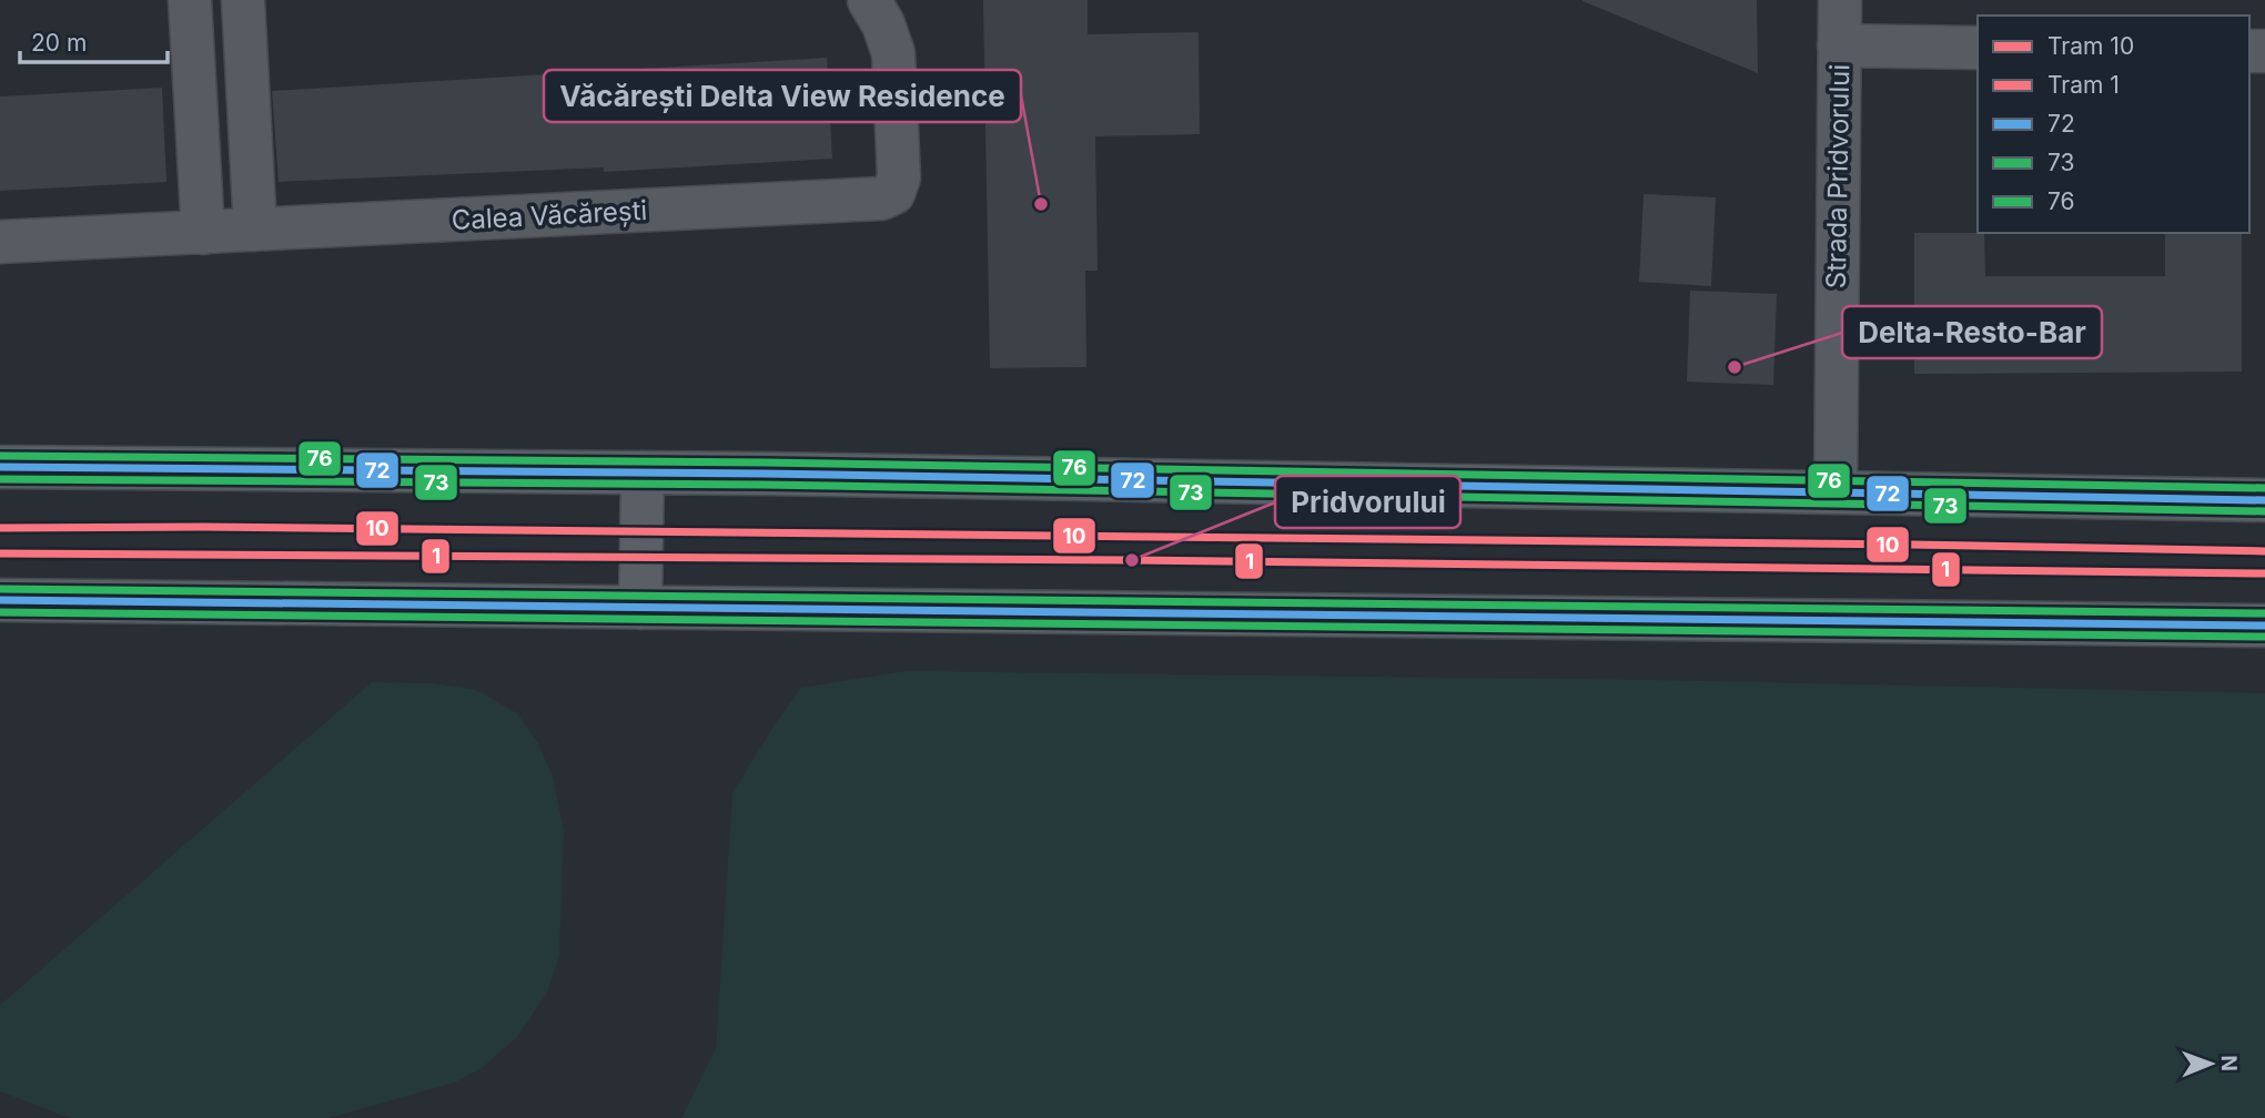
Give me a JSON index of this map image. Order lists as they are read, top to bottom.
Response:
{
  "streets": {
    "street": ["Strada Pridvorului", "Calea Văcărești"]
  },
  "places": ["Văcărești Delta View Residence", "Delta-Resto-Bar", "Pridvorului"],
  "lines": [
    "transit line 76",
    "transit line 72",
    "transit line 73",
    "tram line 10",
    "tram line 1"
  ],
  "legend": [
    "Tram 10",
    "Tram 1",
    "72",
    "73",
    "76"
  ],
  "scale_bar": "20 m",
  "north": "right"
}
